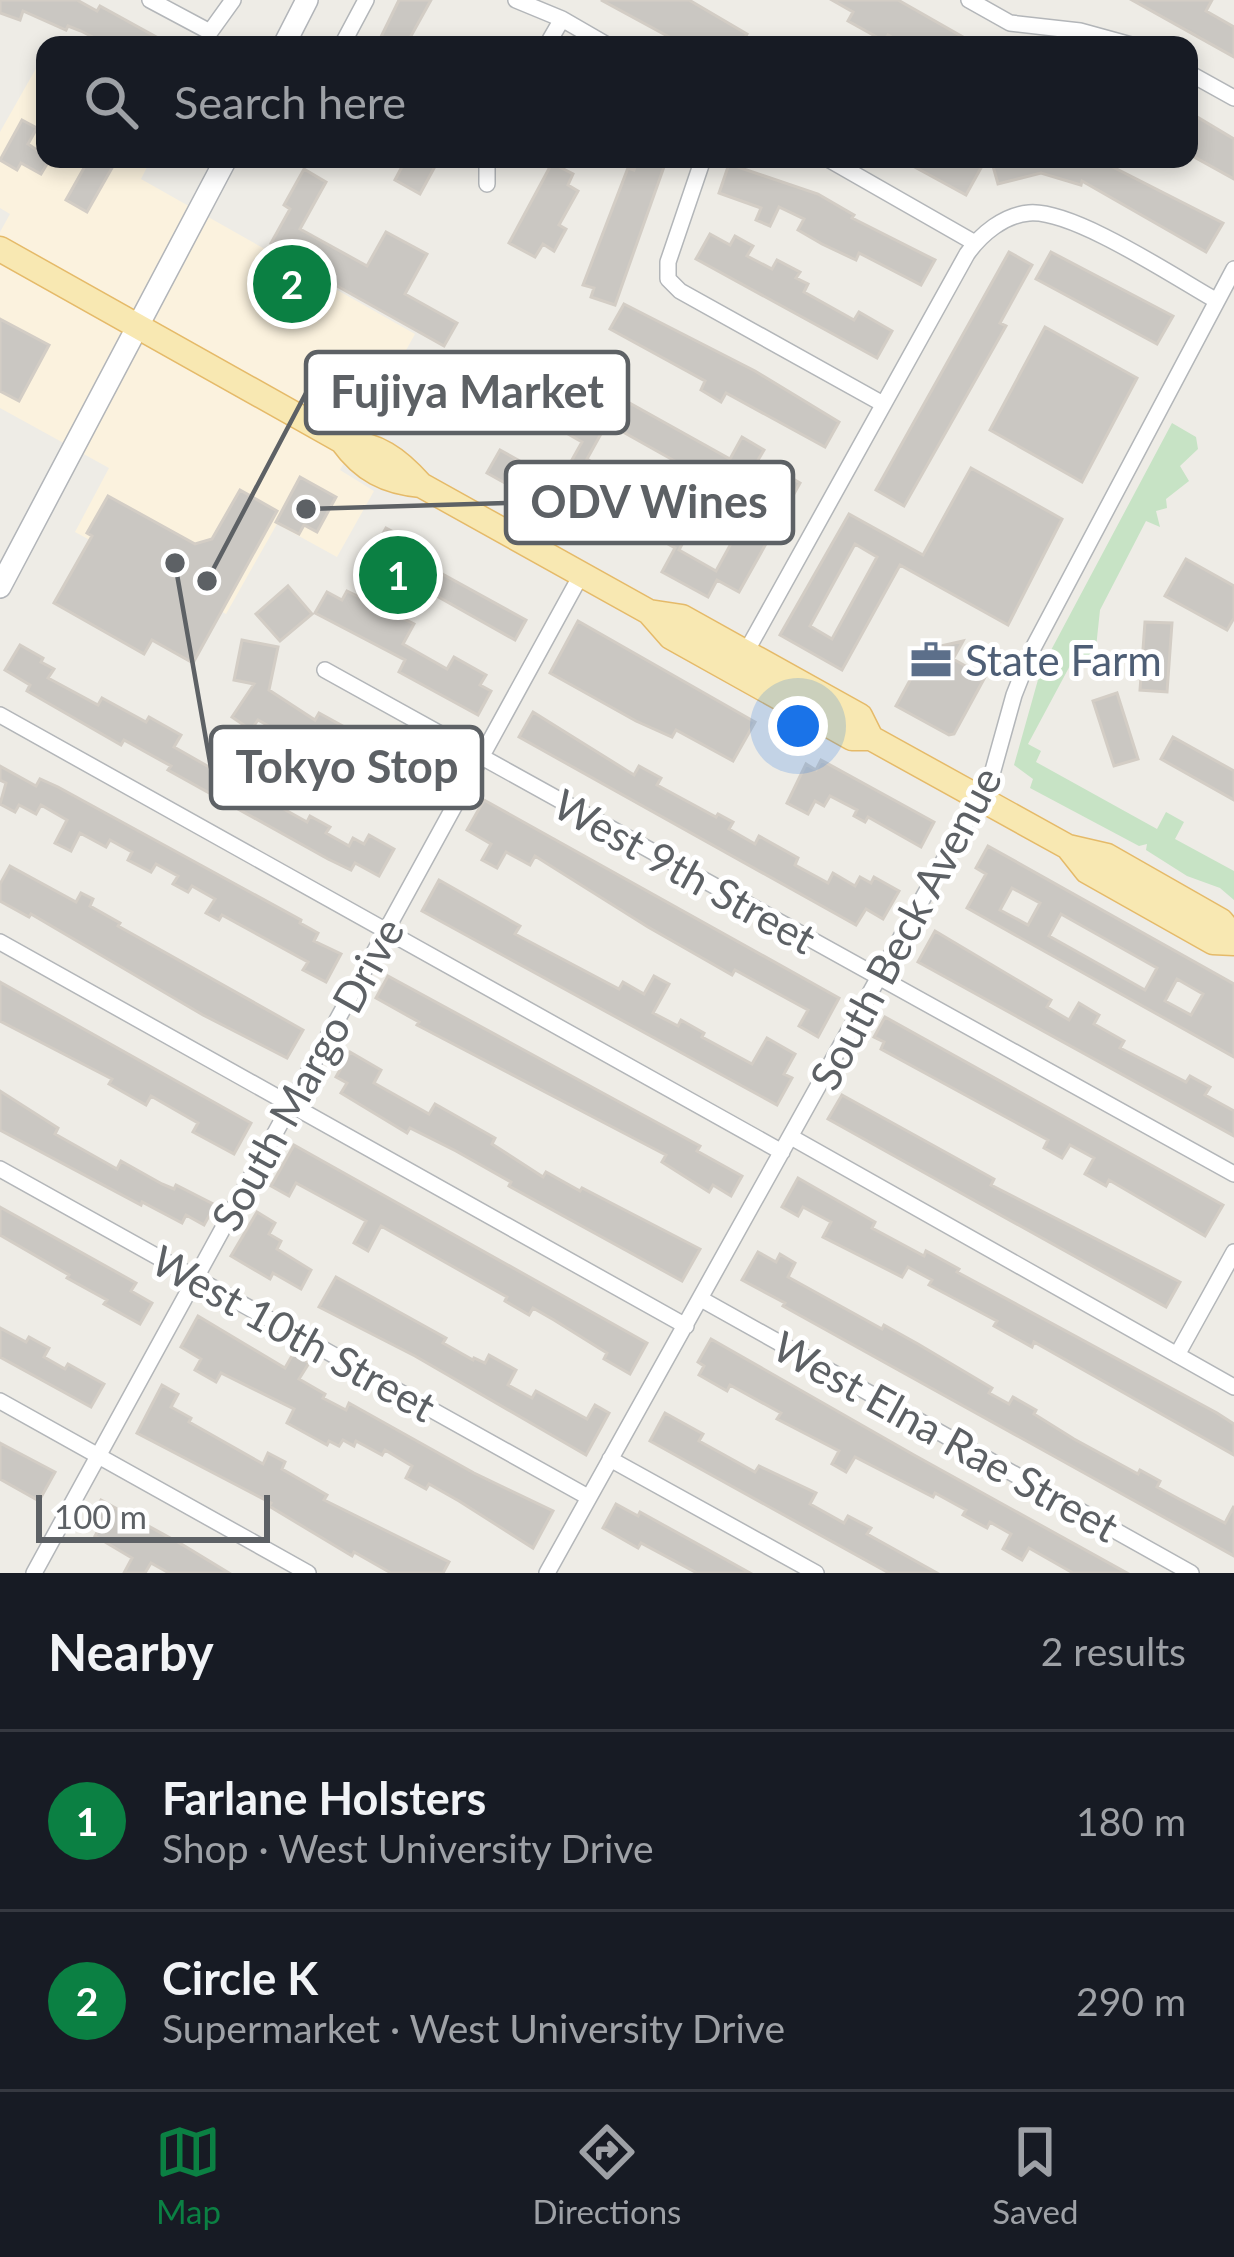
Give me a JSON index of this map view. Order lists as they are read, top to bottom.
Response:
{
  "streets": {
    "street": [
      "West 9th Street",
      "South Beck Avenue",
      "South Margo Drive",
      "West 10th Street",
      "West Elna Rae Street"
    ]
  },
  "crossings": [
    ["West 9th Street", "South Beck Avenue"],
    ["West 9th Street", "South Margo Drive"],
    ["South Beck Avenue", "West 10th Street"],
    ["South Beck Avenue", "West Elna Rae Street"],
    ["South Margo Drive", "West 10th Street"]
  ],
  "places": {
    "other": ["ODV Wines", "Tokyo Stop", "Fujiya Market"],
    "office": ["State Farm"]
  },
  "scale_bar": "100 m",
  "page": {
    "search": "Search here",
    "pins": ["2", "1"],
    "scale": "100 m",
    "heading": ["Nearby", "2 results"],
    "list": [
      {
        "mark": "1",
        "name": "Farlane Holsters",
        "note": "Shop · West University Drive",
        "value": "180 m"
      },
      {
        "mark": "2",
        "name": "Circle K",
        "note": "Supermarket · West University Drive",
        "value": "290 m"
      }
    ],
    "nav": ["Map", "Directions", "Saved"]
  }
}
